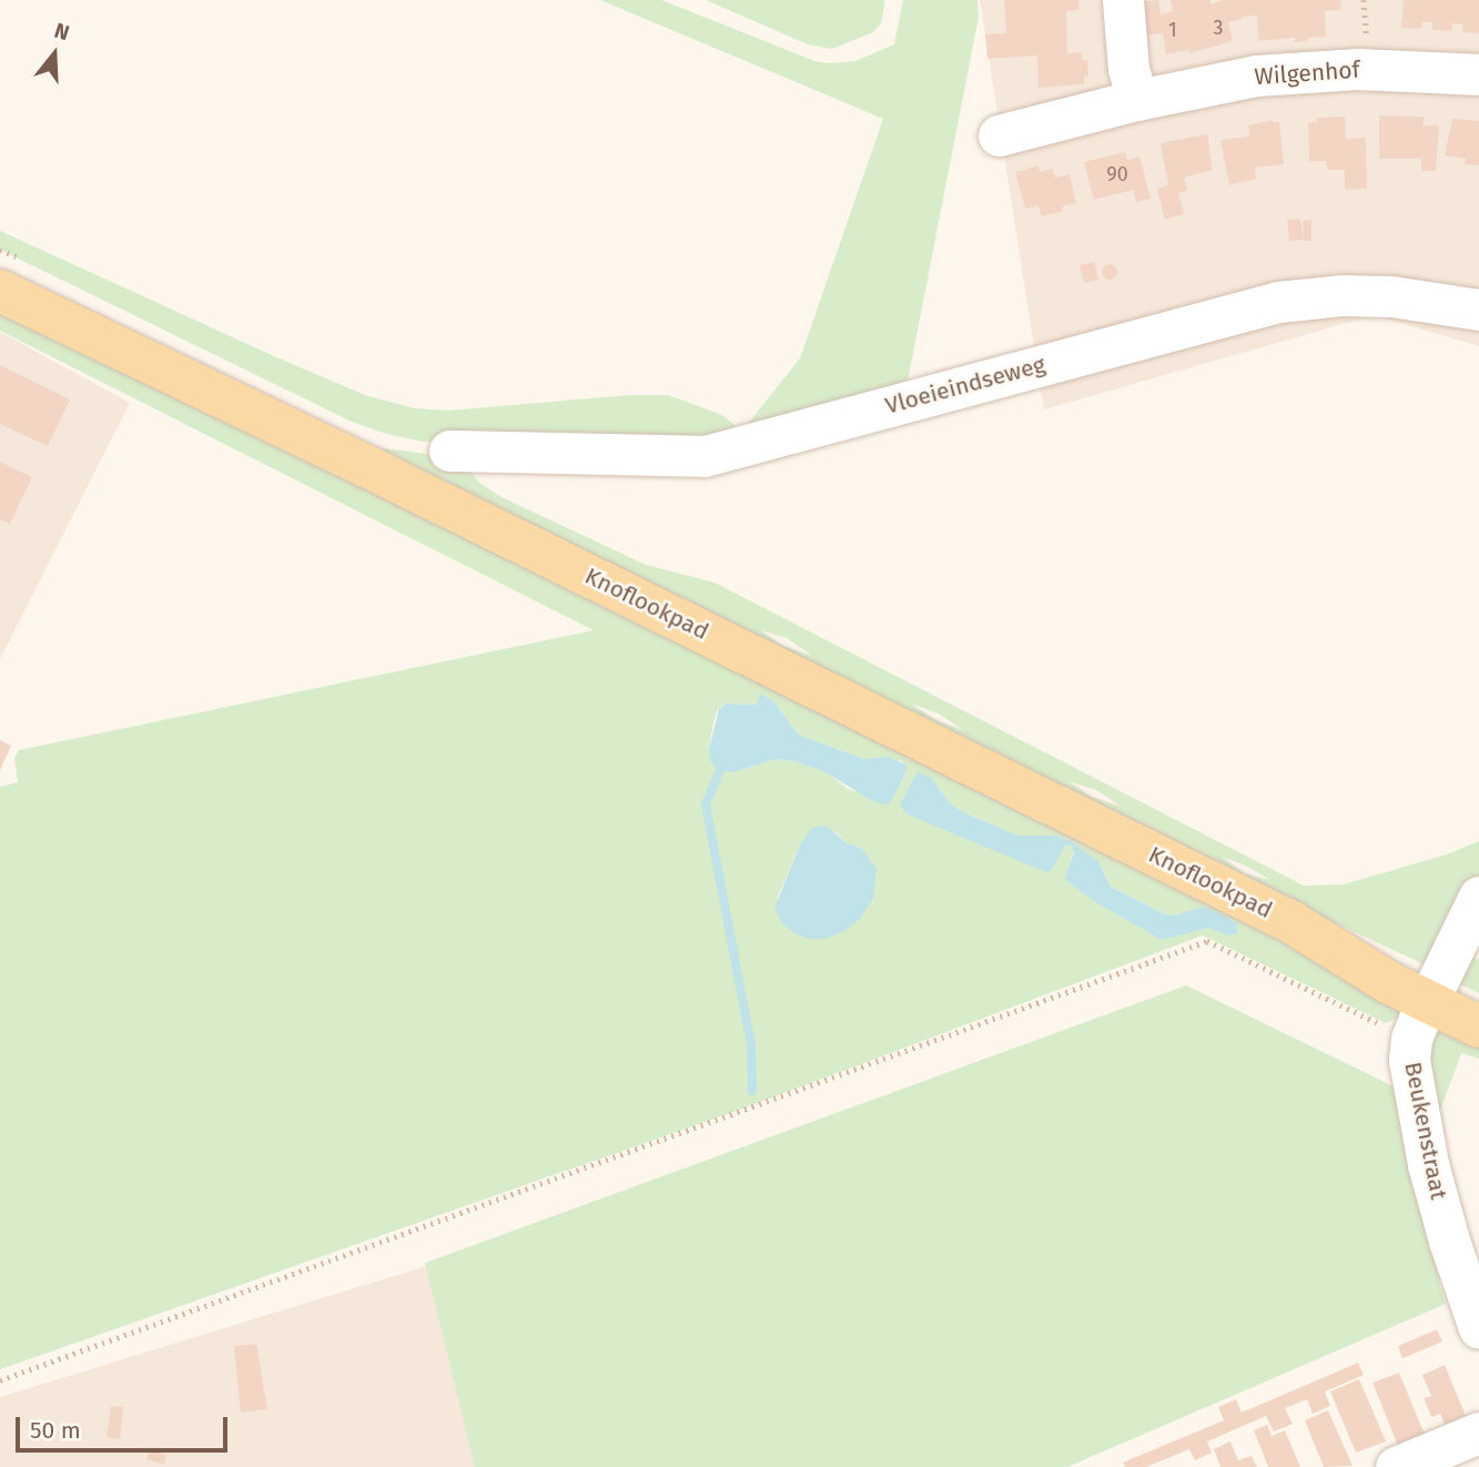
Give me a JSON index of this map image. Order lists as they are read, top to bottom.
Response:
{
  "streets": {
    "main road": ["Knoflookpad"],
    "street": ["Wilgenhof", "Vloeieindseweg", "Beukenstraat"]
  },
  "crossings": [
    ["Knoflookpad", "Beukenstraat"]
  ],
  "house_numbers": ["3", "1", "90"],
  "scale_bar": "50 m",
  "north": "top"
}
